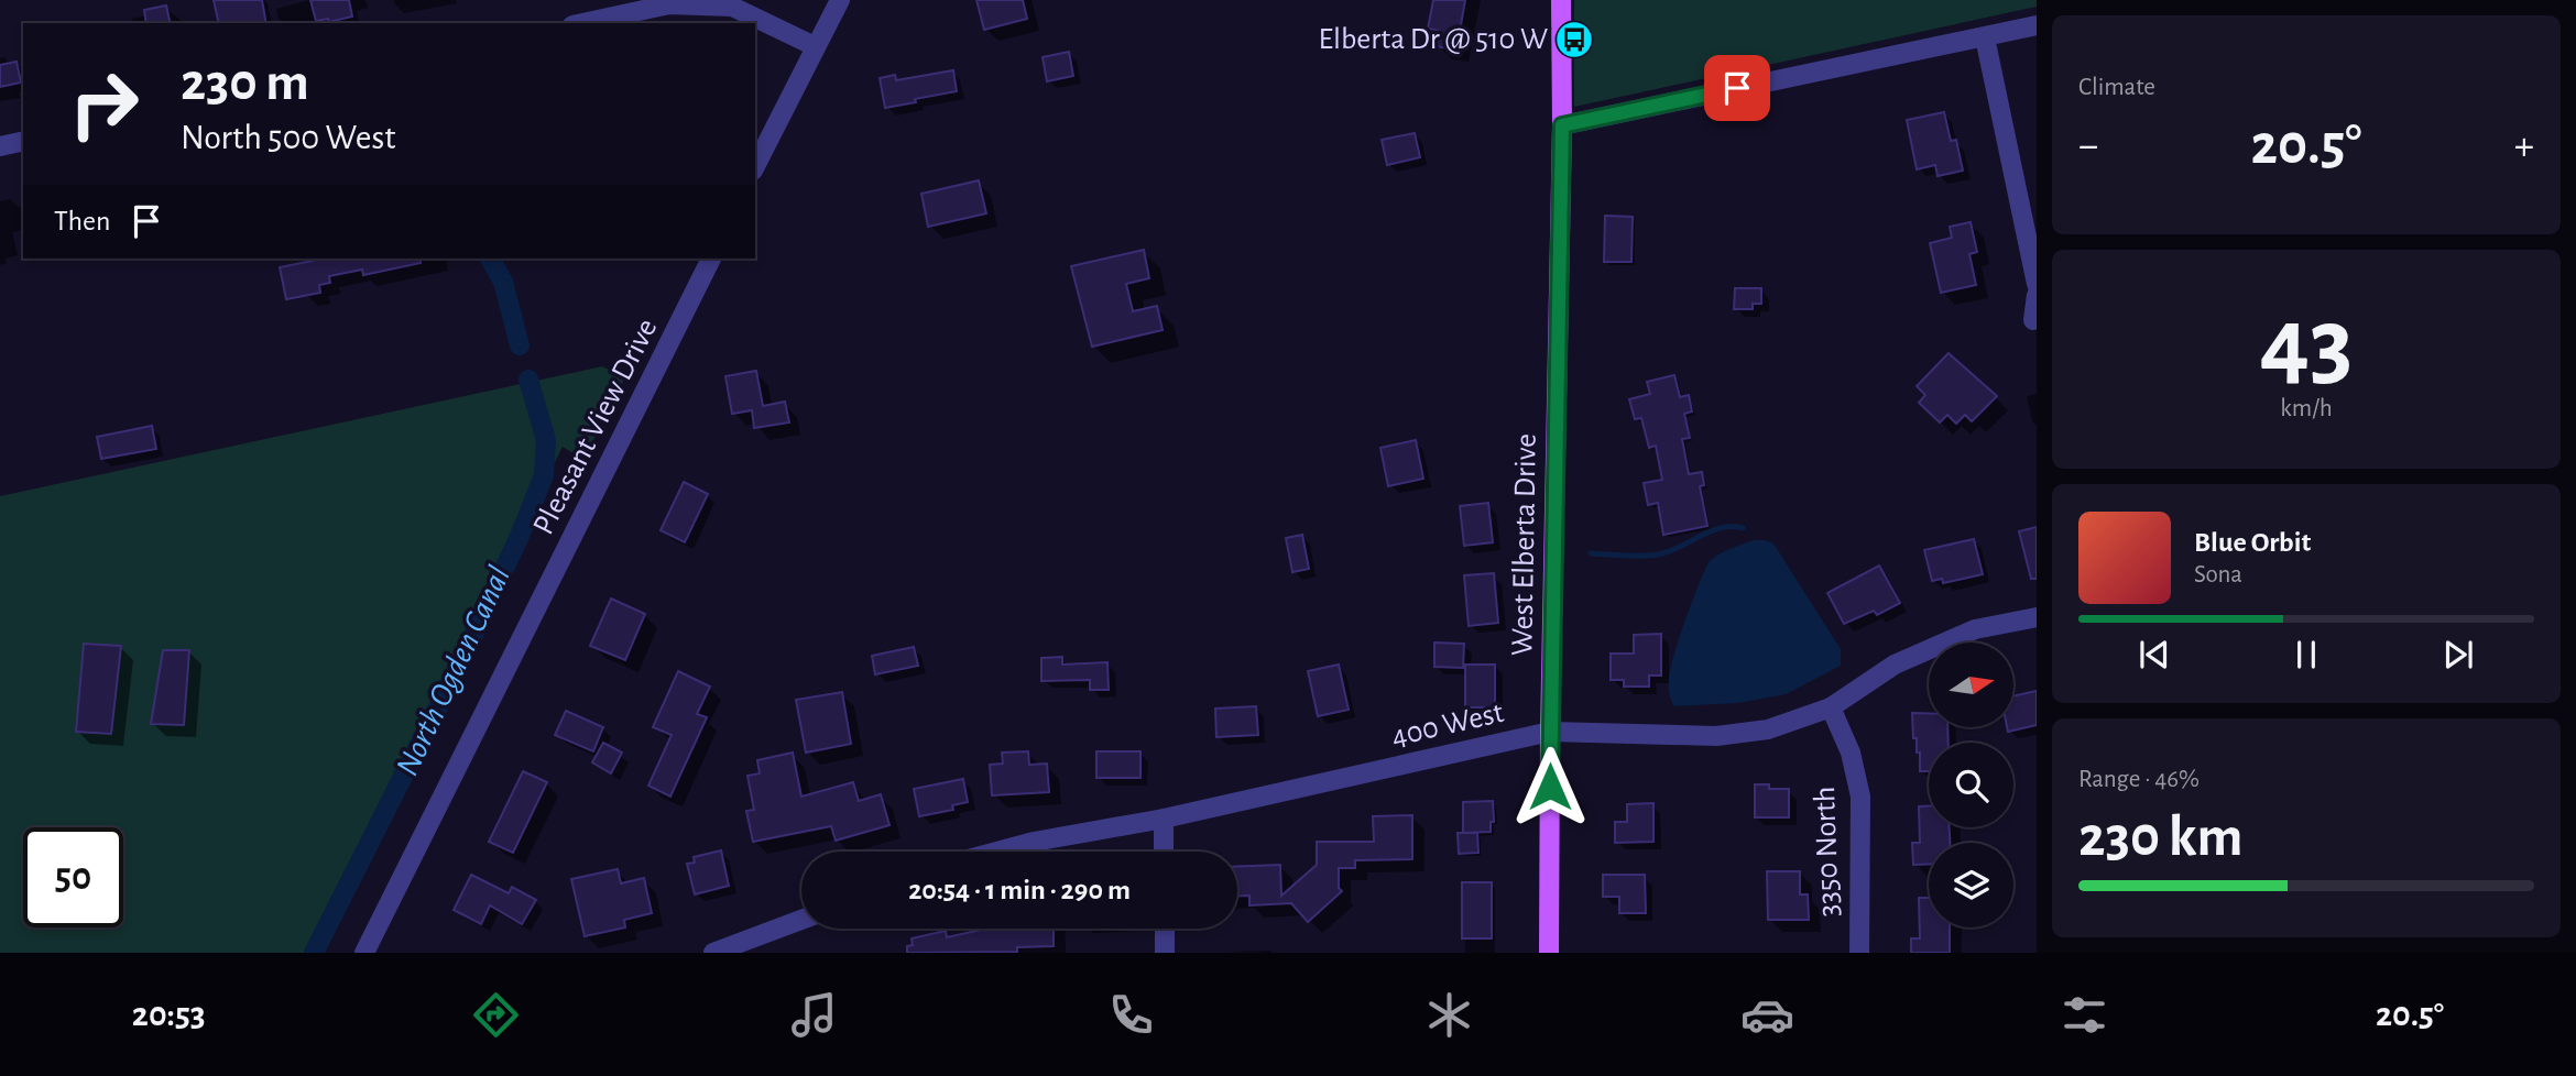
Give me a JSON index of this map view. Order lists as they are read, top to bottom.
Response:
{
  "streets": {
    "main road": ["West Elberta Drive"],
    "street": ["Pleasant View Drive", "400 West", "3350 North"]
  },
  "crossings": [
    ["West Elberta Drive", "400 West"],
    ["400 West", "3350 North"]
  ],
  "water": ["North Ogden Canal"],
  "places": {
    "bus stop": ["Elberta Dr @ 510 W"]
  },
  "north": "right",
  "page": {
    "tile": [
      "Climate",
      ["43", "km/h"],
      ["Range · 46%", "230 km"]
    ],
    "turn": ["230 m", "North 500 West"],
    "heat": ["−", "20.5°", "+"],
    "then": "Then",
    "song": ["Blue Orbit", "Sona"],
    "limit": "50",
    "trip": "20:54 · 1 min · 290 m",
    "tabs": ["20:53", "20.5°"]
  }
}
